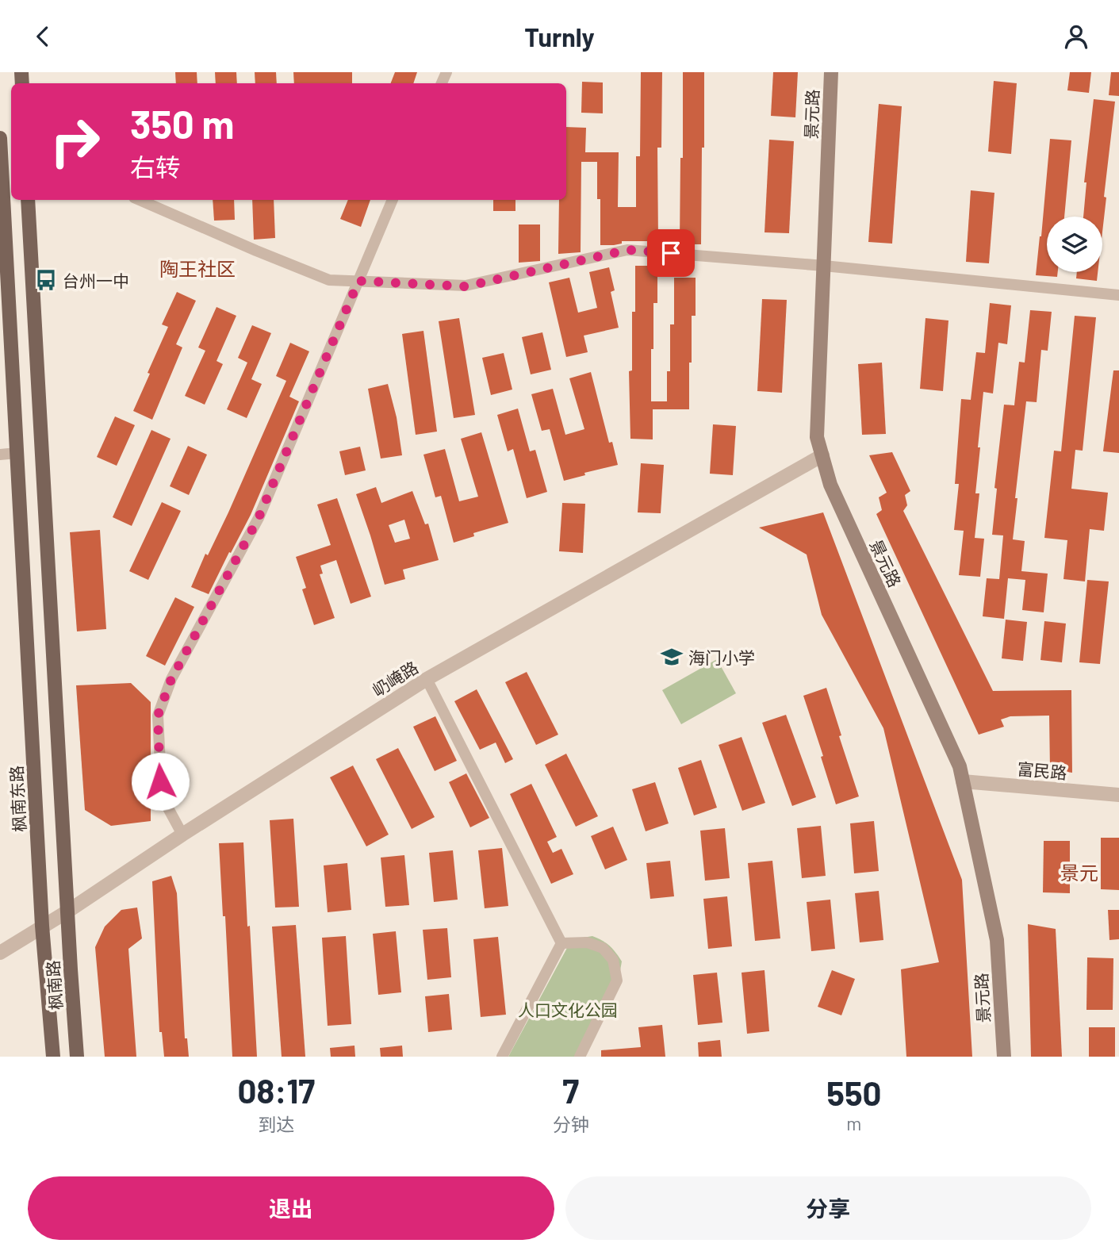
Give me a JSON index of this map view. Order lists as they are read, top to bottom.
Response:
{
  "streets": {
    "main road": ["景元路", "枫南东路", "枫南路"],
    "street": ["屷崦路", "富民路"]
  },
  "crossings": [
    ["景元路", "屷崦路"],
    ["景元路", "富民路"],
    ["屷崦路", "枫南东路"],
    ["屷崦路", "枫南路"],
    ["枫南东路", "枫南路"]
  ],
  "districts": ["陶王社区", "景元"],
  "parks": ["人口文化公园"],
  "places": {
    "bus stop": ["台州一中"],
    "school or university": ["海门小学"]
  },
  "page": {
    "header": "Turnly",
    "turn": ["350 m", "右转"],
    "eta": [
      "08:17",
      "到达",
      "7",
      "分钟",
      "550",
      "m"
    ],
    "buttons": ["退出", "分享"]
  }
}
